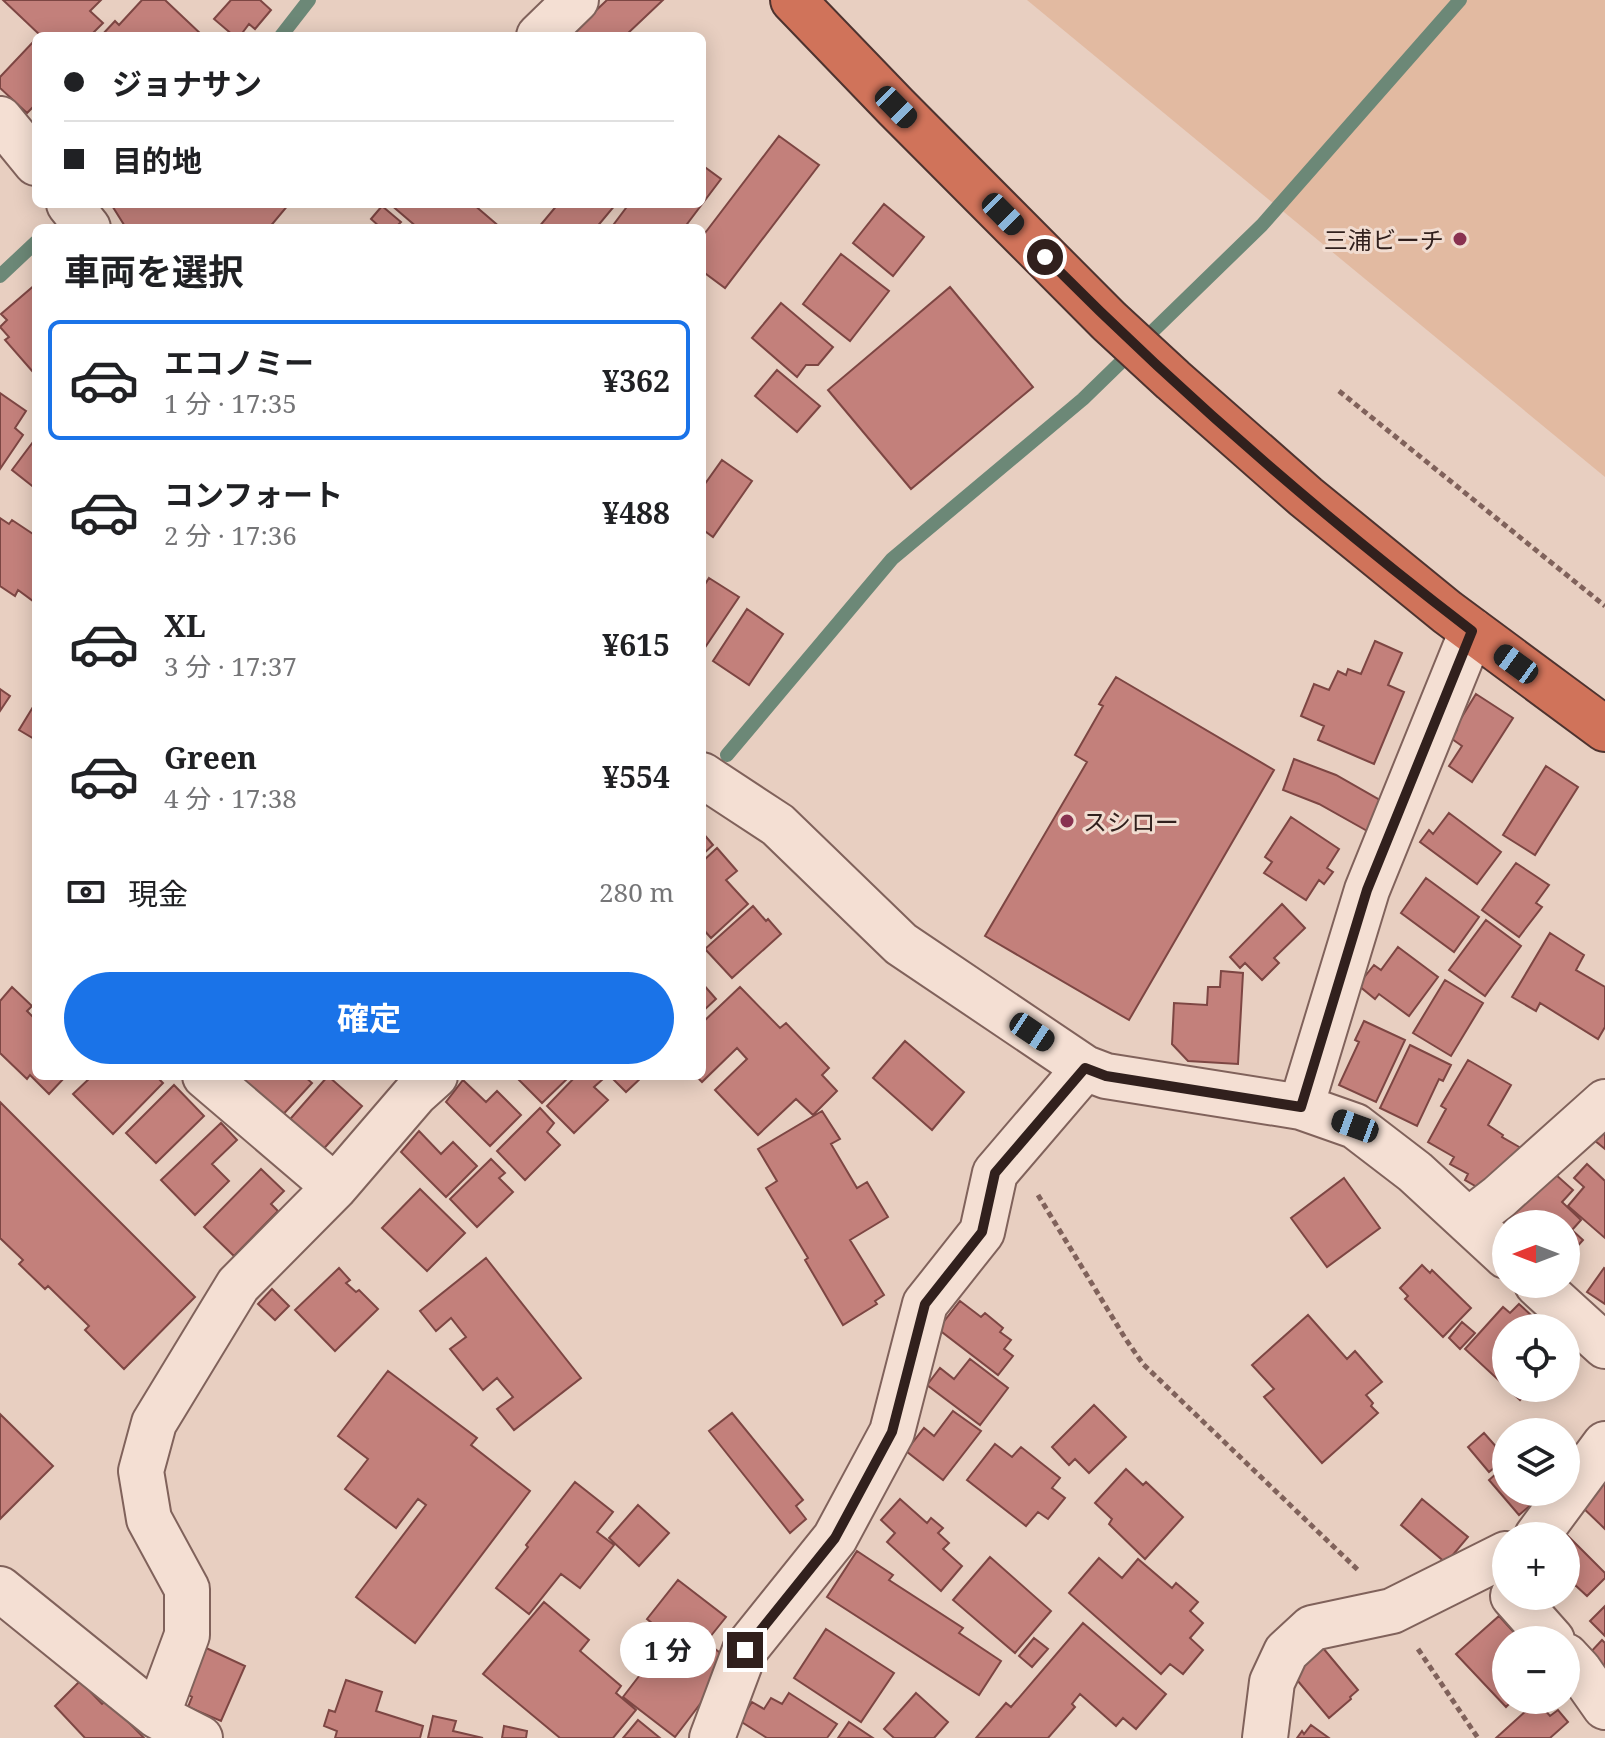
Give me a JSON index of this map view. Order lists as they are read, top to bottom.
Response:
{
  "places": ["三浦ビーチ", "スシロー"],
  "north": "left",
  "page": {
    "banner": ["ジョナサン", "目的地"],
    "heading": "車両を選択",
    "list": [
      {
        "name": "エコノミー",
        "note": "1 分 · 17:35",
        "value": "¥362"
      },
      {
        "name": "コンフォート",
        "note": "2 分 · 17:36",
        "value": "¥488"
      },
      {
        "name": "XL",
        "note": "3 分 · 17:37",
        "value": "¥615"
      },
      {
        "name": "Green",
        "note": "4 分 · 17:38",
        "value": "¥554"
      }
    ],
    "pay": ["現金", "280 m"],
    "buttons": "確定",
    "map_buttons": ["+", "−"],
    "bubble": "1 分"
  }
}
